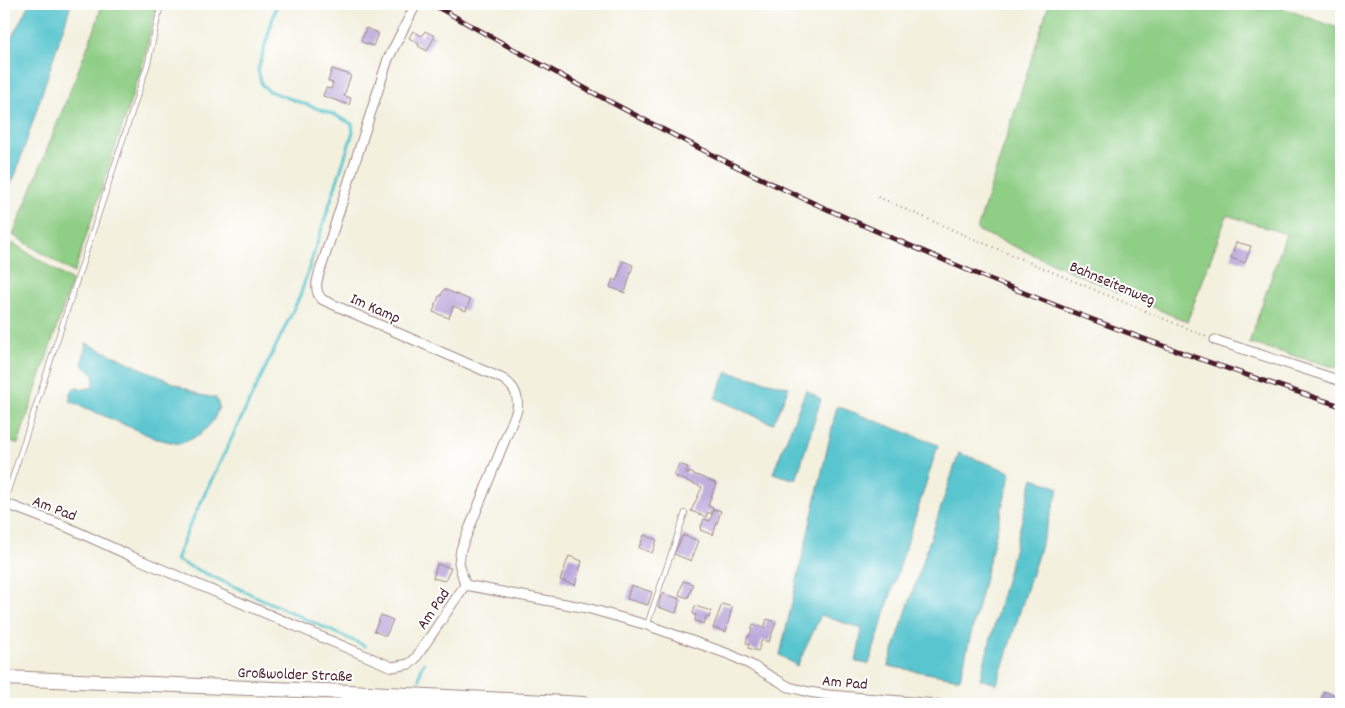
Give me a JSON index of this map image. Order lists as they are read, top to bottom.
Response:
{
  "streets": {
    "main road": ["Großwolder Straße"],
    "street": ["Im Kamp", "Am Pad"],
    "path": ["Bahnseitenweg"]
  },
  "crossings": [
    ["Im Kamp", "Am Pad"]
  ]
}
